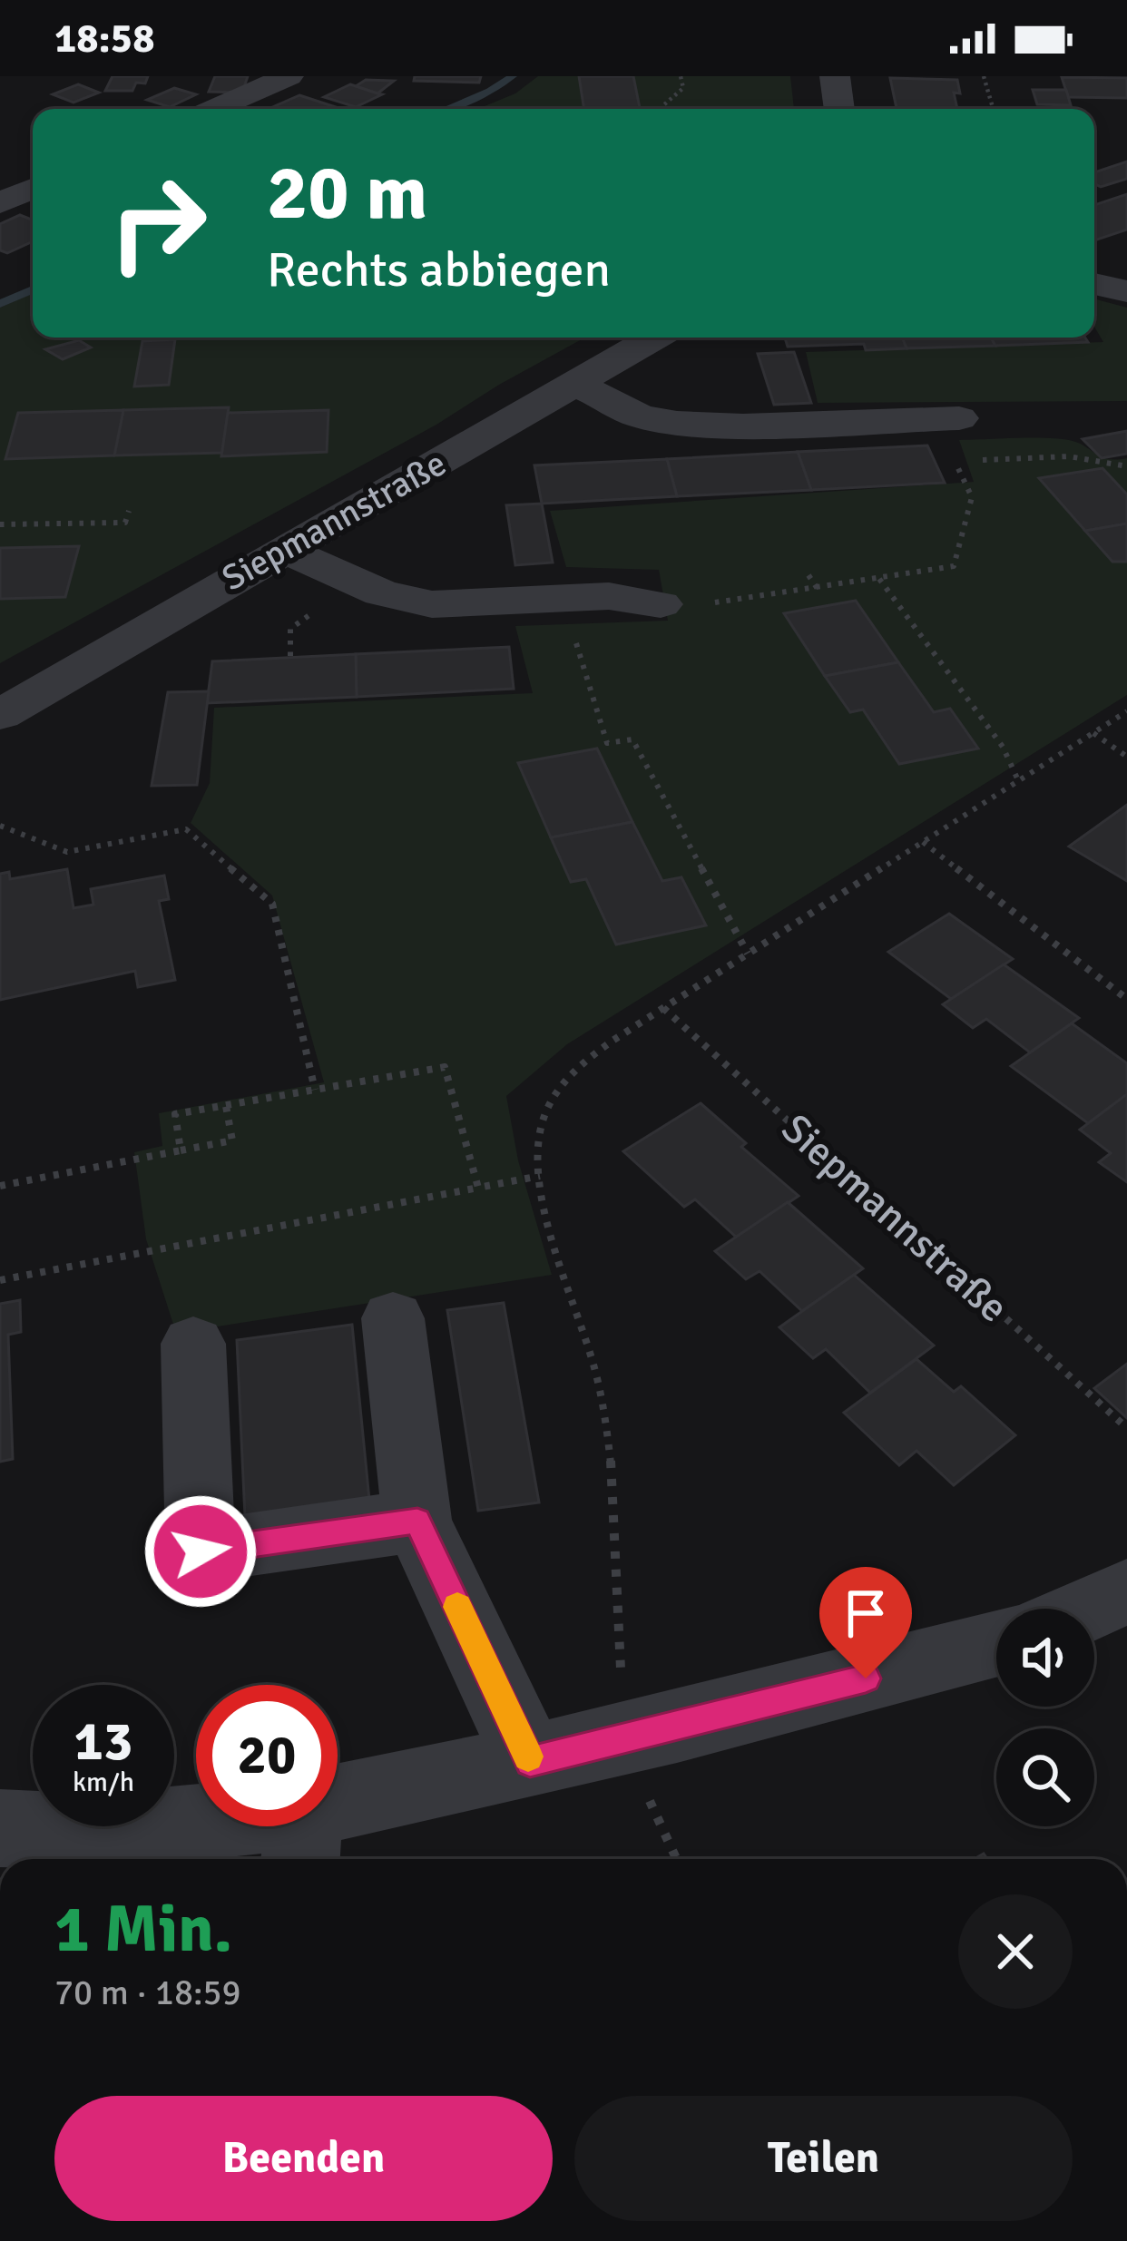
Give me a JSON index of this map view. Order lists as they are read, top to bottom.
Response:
{
  "streets": {
    "street": ["Siepmannstraße"]
  },
  "page": {
    "status": "18:58",
    "turn": ["20 m", "Rechts abbiegen"],
    "speed": "13 km/h",
    "limit": "20",
    "heading": ["1 Min.", "70 m · 18:59"],
    "buttons": ["Beenden", "Teilen"]
  }
}
